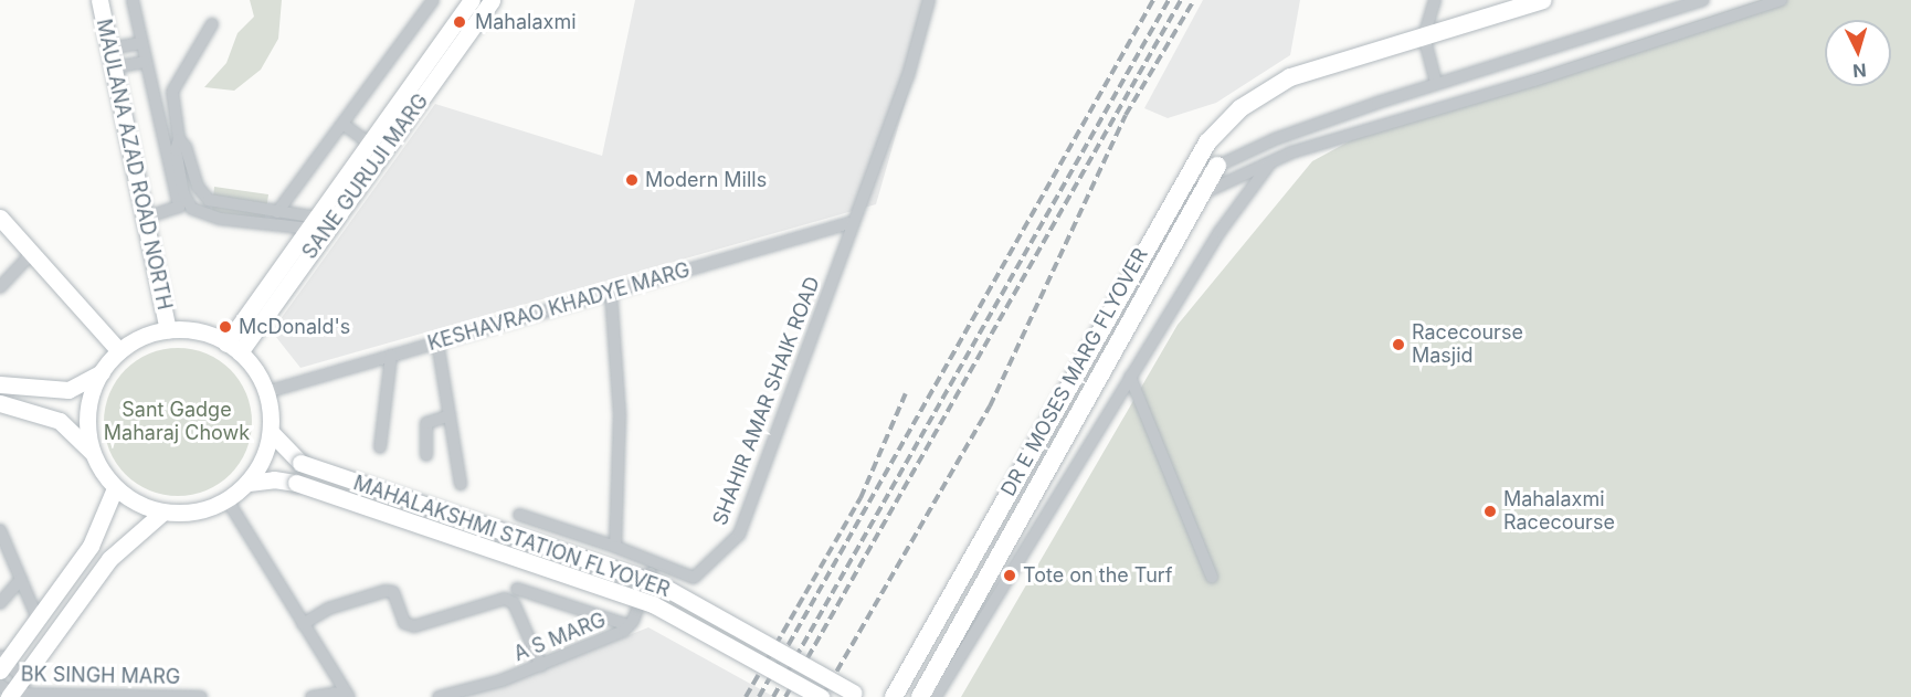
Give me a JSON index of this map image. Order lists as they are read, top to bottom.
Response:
{
  "streets": {
    "main road": [
      "MAULANA AZAD ROAD NORTH",
      "SANE GURUJI MARG",
      "DR E MOSES MARG FLYOVER",
      "MAHALAKSHMI STATION FLYOVER"
    ],
    "street": [
      "KESHAVRAO KHADYE MARG",
      "SHAHIR AMAR SHAIK ROAD",
      "A S MARG",
      "BK SINGH MARG"
    ]
  },
  "crossings": [
    ["MAULANA AZAD ROAD NORTH", "SANE GURUJI MARG"],
    ["MAULANA AZAD ROAD NORTH", "KESHAVRAO KHADYE MARG"],
    ["MAULANA AZAD ROAD NORTH", "MAHALAKSHMI STATION FLYOVER"],
    ["SANE GURUJI MARG", "KESHAVRAO KHADYE MARG"],
    ["SANE GURUJI MARG", "MAHALAKSHMI STATION FLYOVER"],
    ["KESHAVRAO KHADYE MARG", "SHAHIR AMAR SHAIK ROAD"],
    ["KESHAVRAO KHADYE MARG", "MAHALAKSHMI STATION FLYOVER"],
    ["SHAHIR AMAR SHAIK ROAD", "A S MARG"]
  ],
  "parks": ["Sant Gadge Maharaj Chowk"],
  "places": [
    "Mahalaxmi",
    "Modern Mills",
    "McDonald's",
    "Racecourse Masjid",
    "Mahalaxmi Racecourse",
    "Tote on the Turf"
  ],
  "north": "bottom"
}
